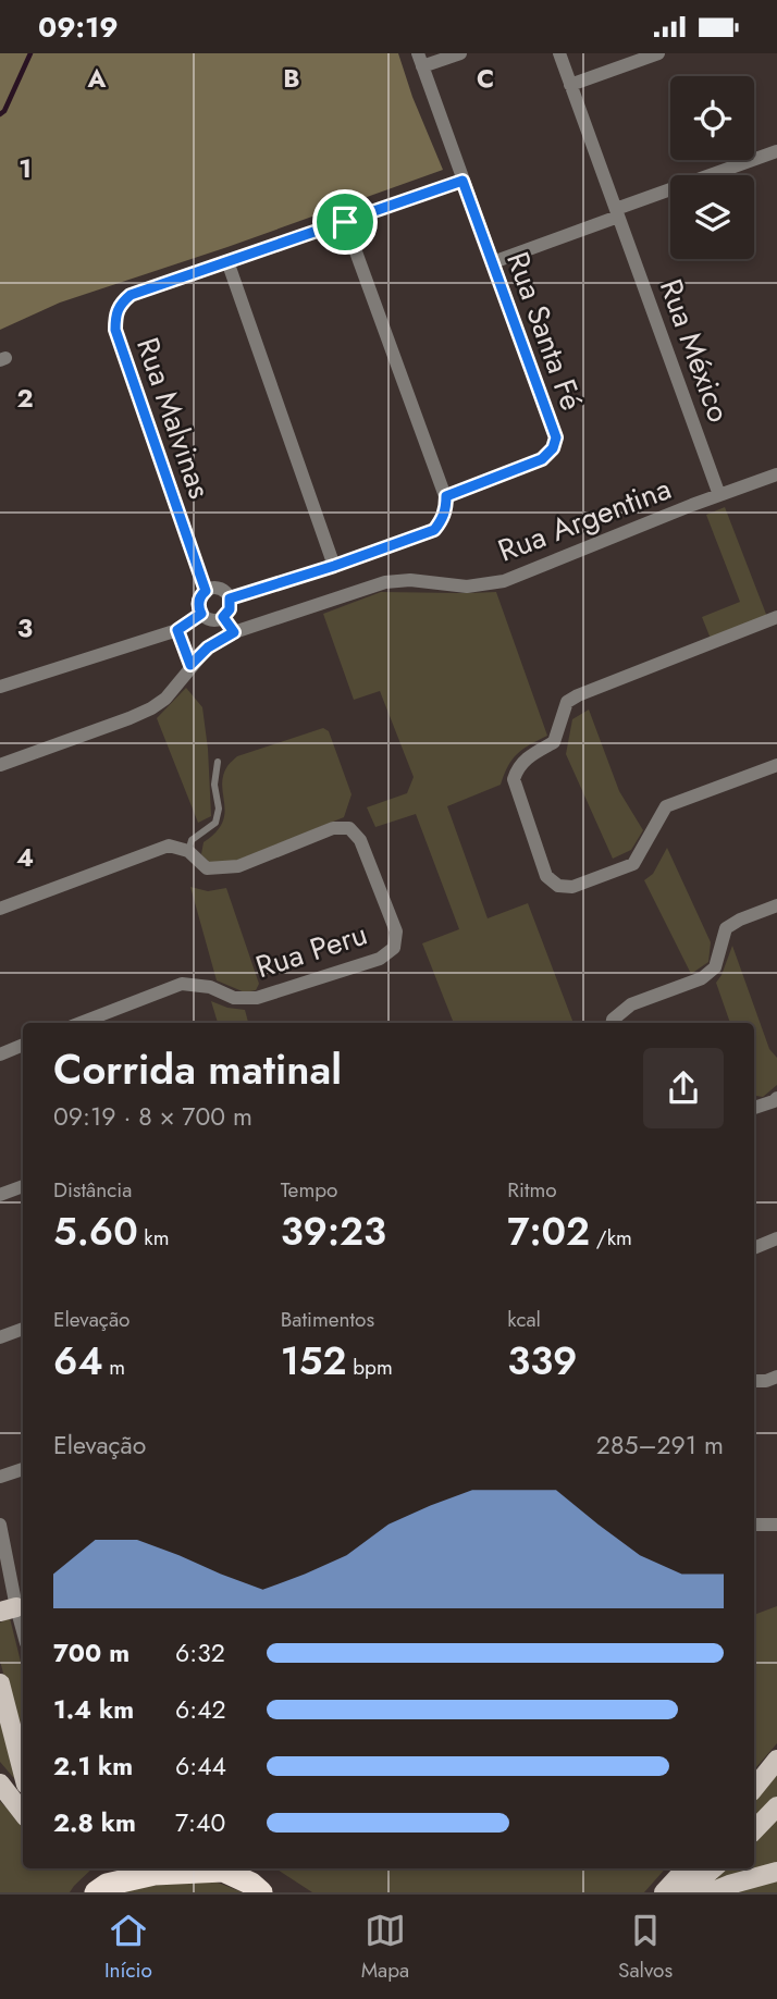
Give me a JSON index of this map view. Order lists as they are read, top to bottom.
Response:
{
  "streets": {
    "street": [
      "Rua Santa Fé",
      "Rua México",
      "Rua Malvinas",
      "Rua Argentina",
      "Rua Peru"
    ]
  },
  "crossings": [
    ["Rua Santa Fé", "Rua Malvinas"],
    ["Rua México", "Rua Argentina"]
  ],
  "page": {
    "status": "09:19",
    "heading": ["Corrida matinal", "09:19 · 8 × 700 m"],
    "stats": [
      ["Distância", "5.60 km"],
      ["Tempo", "39:23"],
      ["Ritmo", "7:02 /km"],
      ["Elevação", "64 m"],
      ["Batimentos", "152 bpm"],
      ["kcal", "339"]
    ],
    "chart": ["Elevação", "285–291 m"],
    "list": [
      {
        "name": "700 m",
        "note": "6:32"
      },
      {
        "name": "1.4 km",
        "note": "6:42"
      },
      {
        "name": "2.1 km",
        "note": "6:44"
      },
      {
        "name": "2.8 km",
        "note": "7:40"
      }
    ],
    "tabs": ["Início", "Mapa", "Salvos"]
  },
  "grid": {
    "columns": ["A", "B", "C"],
    "rows": [
      "1",
      "2",
      "3",
      "4"
    ]
  }
}
